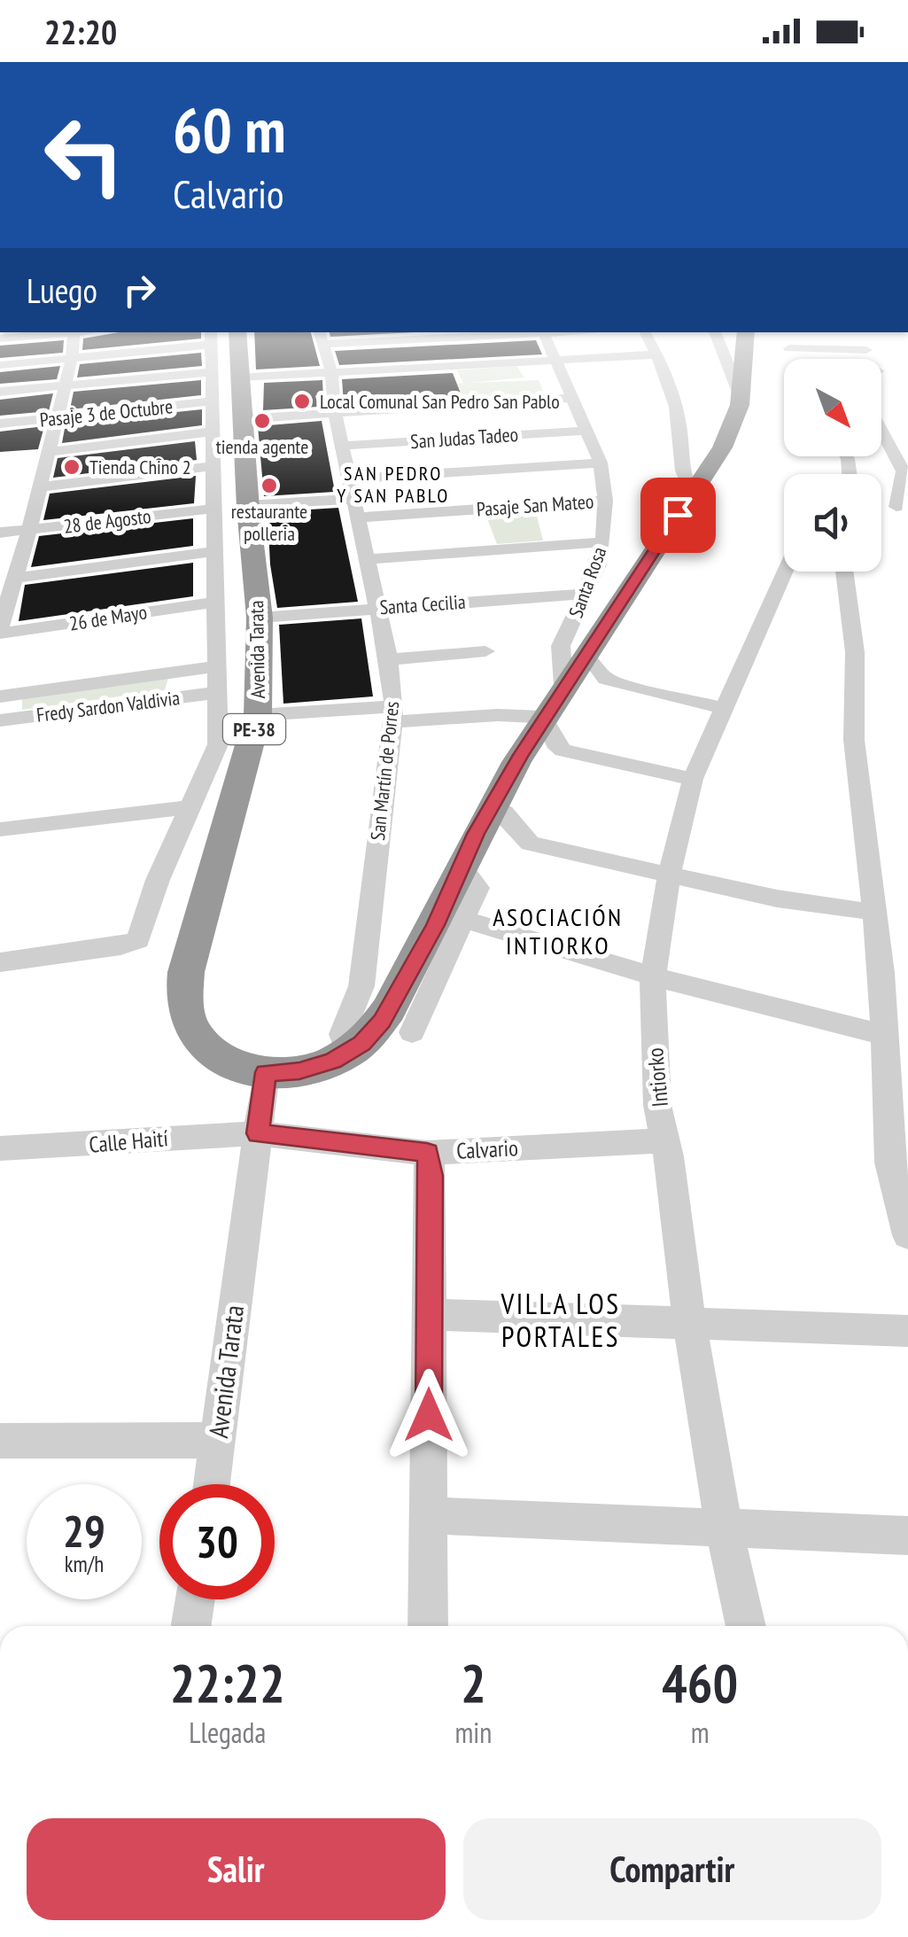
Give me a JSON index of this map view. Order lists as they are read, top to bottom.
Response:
{
  "streets": {
    "highway": ["Avenida Tarata", "PE-38"],
    "street": [
      "Pasaje 3 de Octubre",
      "San Judas Tadeo",
      "Pasaje San Mateo",
      "28 de Agosto",
      "Santa Rosa",
      "Santa Cecilia",
      "26 de Mayo",
      "Fredy Sardon Valdivia",
      "San Martín de Porres",
      "Intiorko",
      "Calle Haití",
      "Calvario"
    ]
  },
  "crossings": [
    ["Pasaje 3 de Octubre", "Avenida Tarata"],
    ["San Judas Tadeo", "Santa Rosa"],
    ["San Judas Tadeo", "San Martín de Porres"],
    ["Pasaje San Mateo", "Santa Rosa"],
    ["Pasaje San Mateo", "San Martín de Porres"],
    ["28 de Agosto", "Avenida Tarata"],
    ["Santa Rosa", "Santa Cecilia"],
    ["Santa Rosa", "PE-38"],
    ["Santa Cecilia", "Avenida Tarata"],
    ["Santa Cecilia", "San Martín de Porres"],
    ["26 de Mayo", "Avenida Tarata"],
    ["Avenida Tarata", "Fredy Sardon Valdivia"],
    ["Avenida Tarata", "PE-38"],
    ["Avenida Tarata", "Calle Haití"],
    ["Avenida Tarata", "Calvario"],
    ["PE-38", "San Martín de Porres"],
    ["Intiorko", "Calvario"],
    ["Calle Haití", "Calvario"]
  ],
  "districts": ["SAN PEDRO Y SAN PABLO", "ASOCIACIÓN INTIORKO", "VILLA LOS PORTALES"],
  "places": [
    "Local Comunal San Pedro San Pablo",
    "tienda agente",
    "Tienda Chino 2",
    "restaurante polleria"
  ],
  "north": "bottom right",
  "page": {
    "status": "22:20",
    "turn": ["60 m", "Calvario"],
    "then": "Luego",
    "speed": "29 km/h",
    "limit": "30",
    "eta": [
      "22:22",
      "Llegada",
      "2",
      "min",
      "460",
      "m"
    ],
    "buttons": ["Salir", "Compartir"]
  }
}
